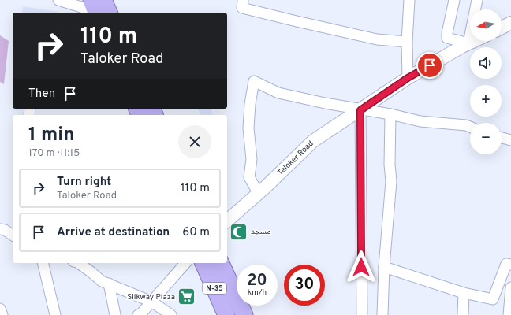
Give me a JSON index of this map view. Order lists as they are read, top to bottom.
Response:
{
  "streets": {
    "highway": ["N-35"],
    "street": ["Taloker Road"]
  },
  "places": {
    "mosque": ["مسجد"],
    "supermarket": ["Silkway Plaza"]
  },
  "north": "left",
  "page": {
    "map_buttons": ["+", "−"],
    "turn": ["110 m", "Taloker Road"],
    "then": "Then",
    "heading": ["1 min", "170 m · 11:15"],
    "list": [
      {
        "name": "Turn right",
        "note": "Taloker Road",
        "value": "110 m"
      },
      {
        "name": "Arrive at destination",
        "value": "60 m"
      }
    ],
    "speed": "20 km/h",
    "limit": "30"
  }
}
